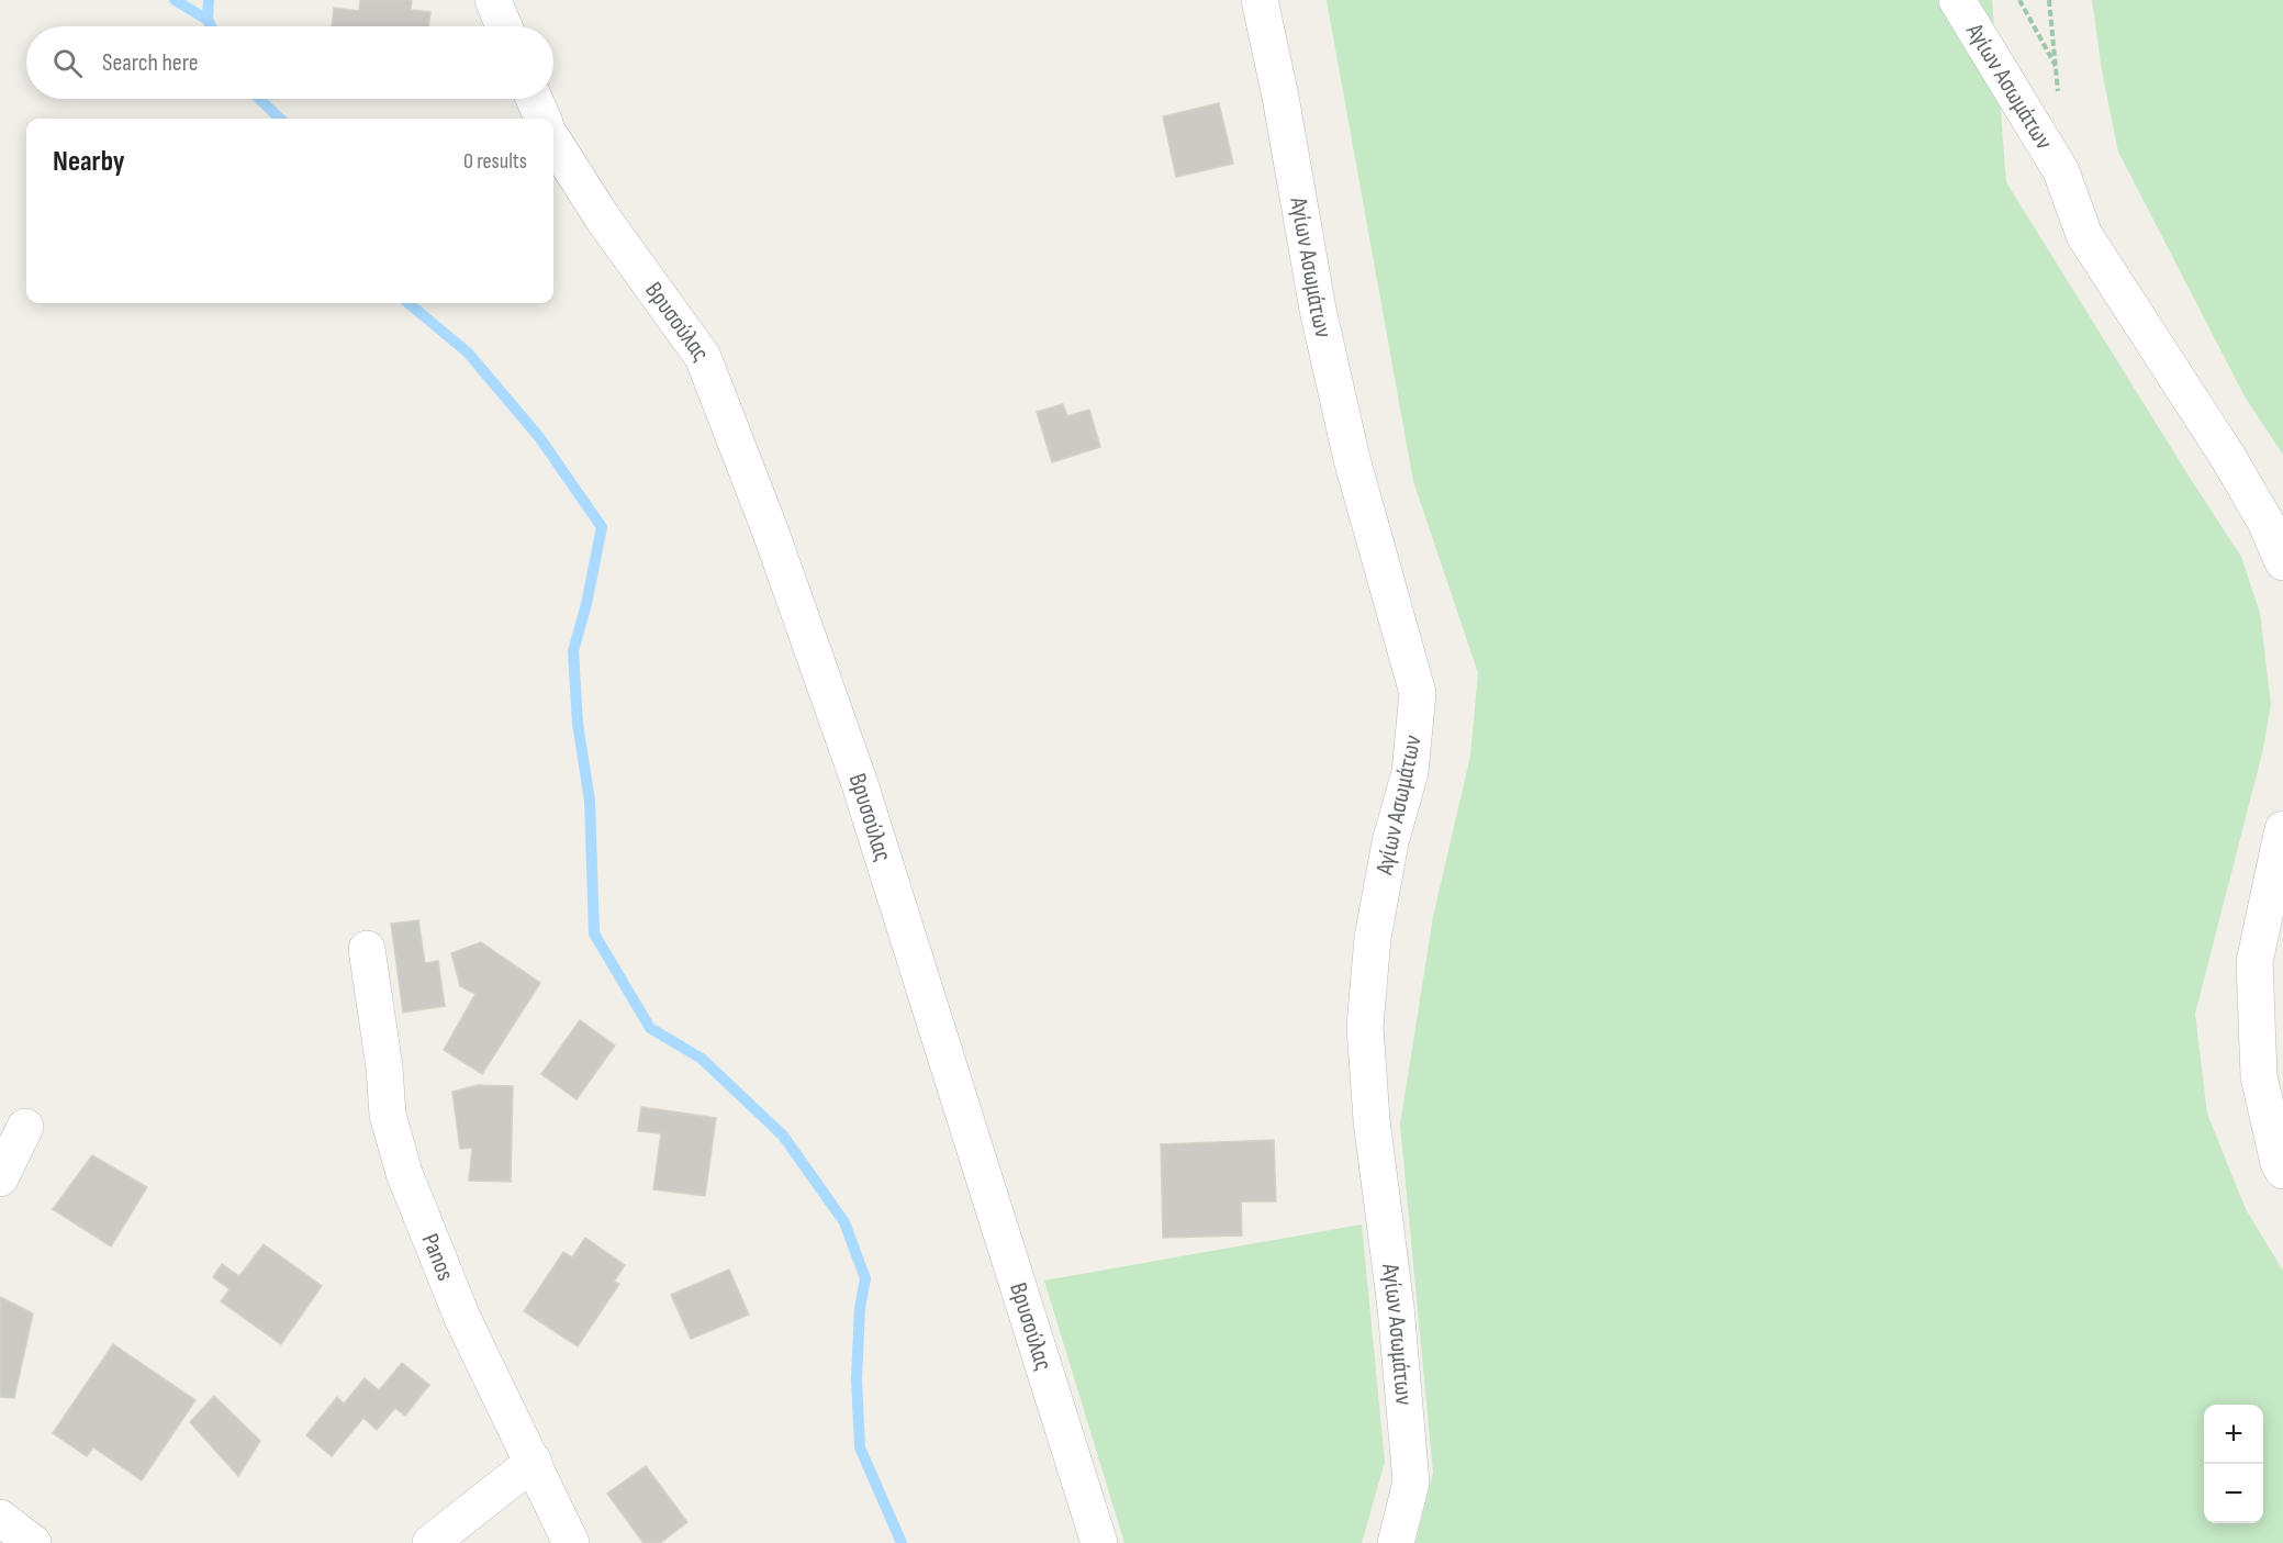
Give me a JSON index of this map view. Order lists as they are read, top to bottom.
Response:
{
  "streets": {
    "street": ["Αγίων Ασωμάτων", "Βρυσούλας", "Panos"]
  },
  "page": {
    "search": "Search here",
    "heading": ["Nearby", "0 results"],
    "map_buttons": ["+", "−"]
  }
}
